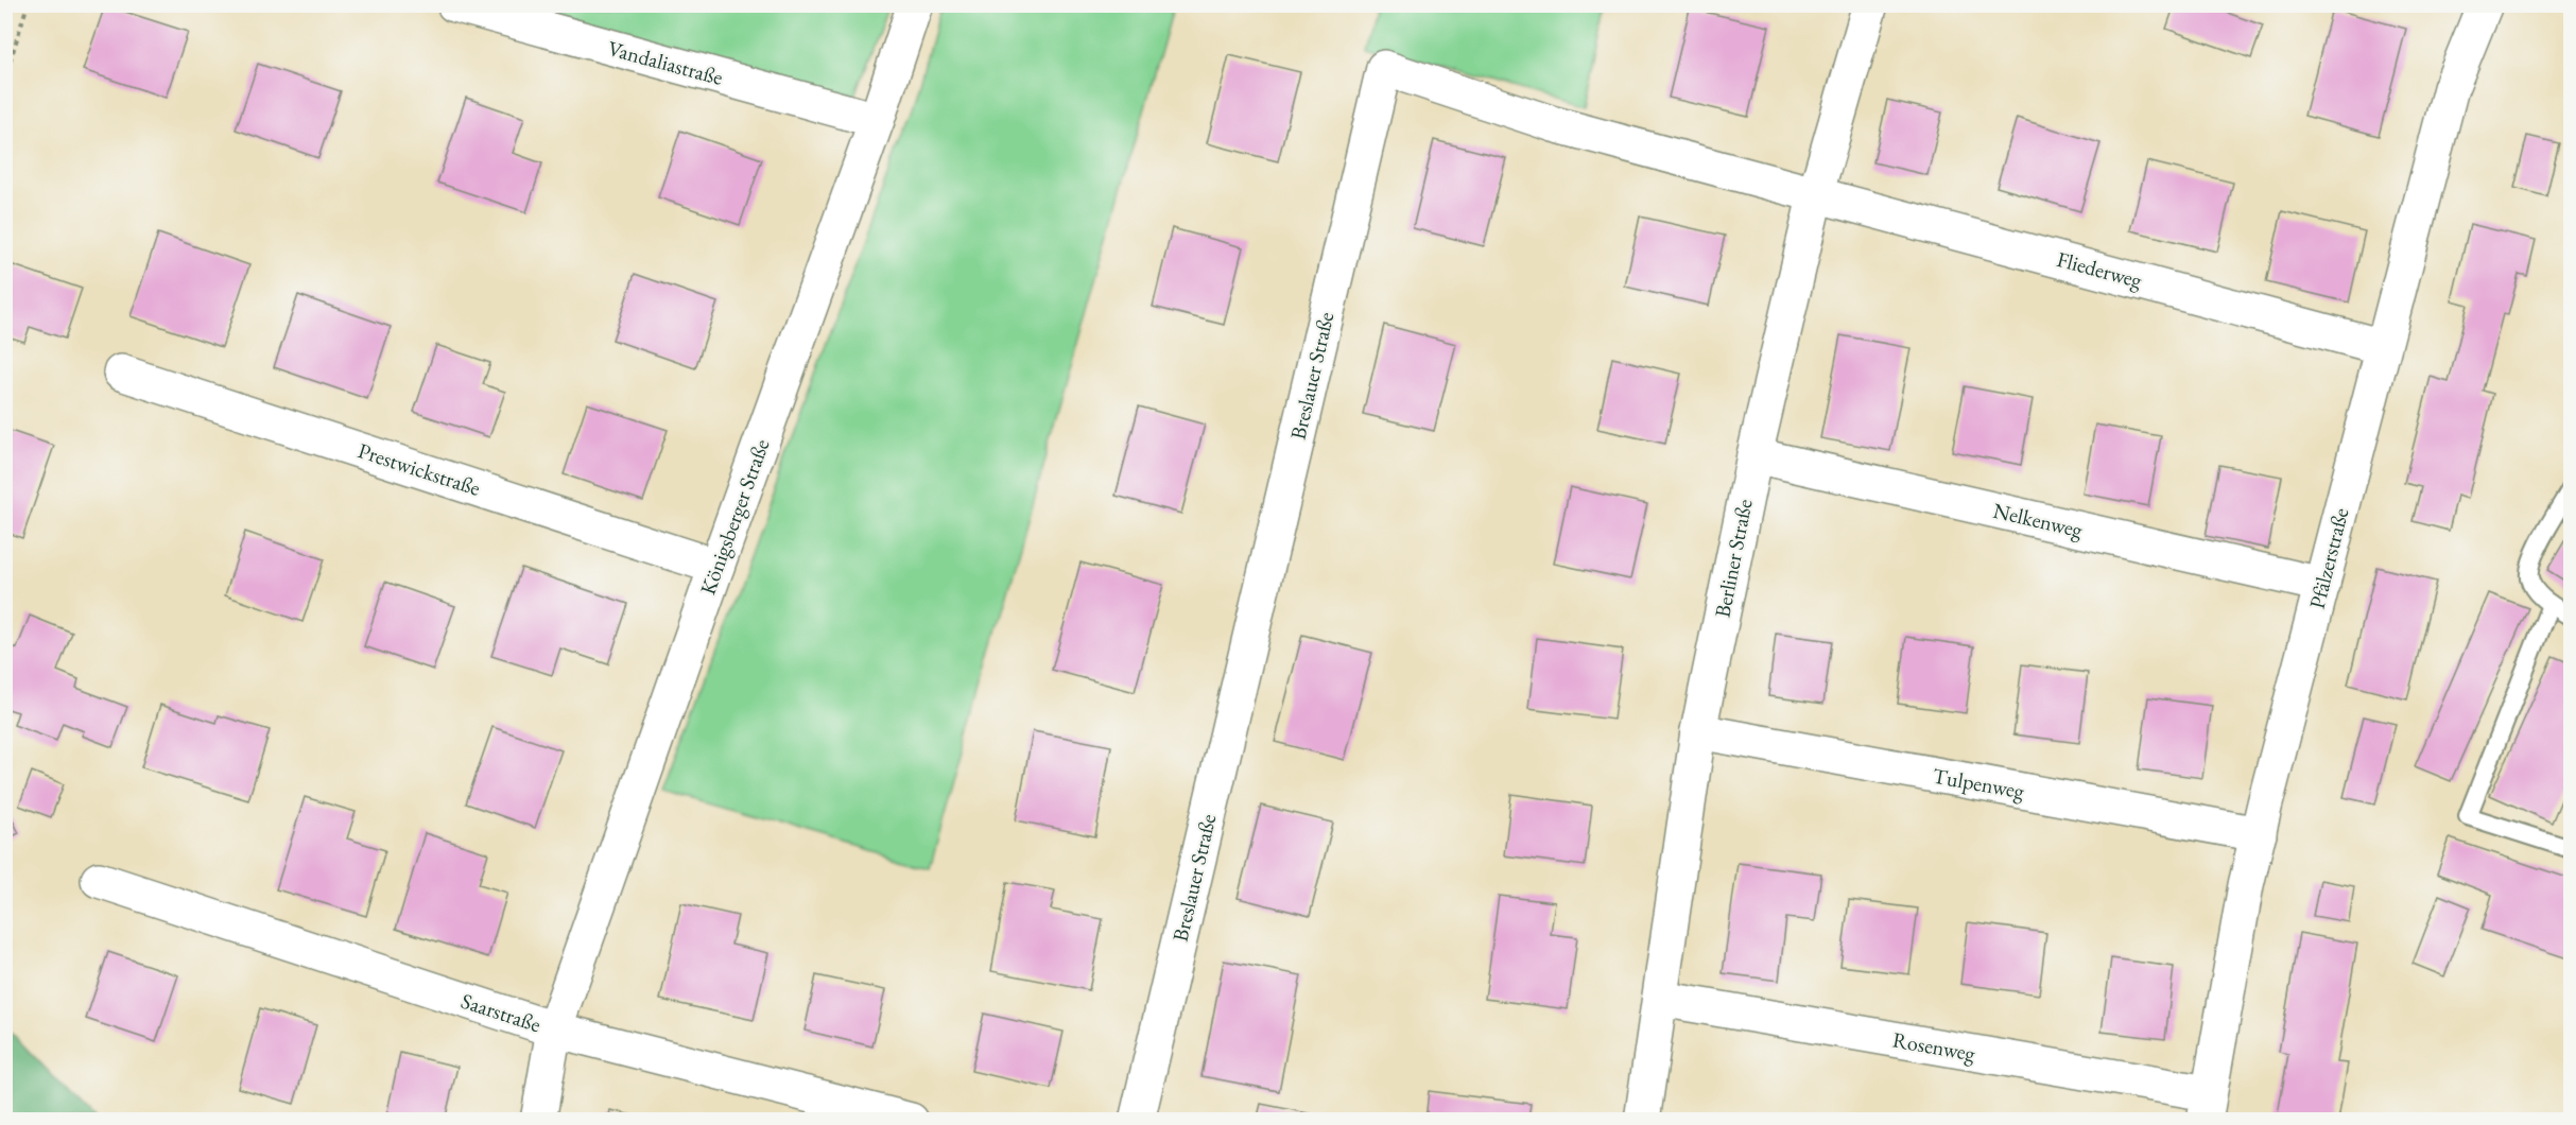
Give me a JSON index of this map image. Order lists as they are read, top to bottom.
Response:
{
  "streets": {
    "street": [
      "Vandaliastraße",
      "Fliederweg",
      "Breslauer Straße",
      "Prestwickstraße",
      "Königsberger Straße",
      "Nelkenweg",
      "Berliner Straße",
      "Pfälzerstraße",
      "Tulpenweg",
      "Saarstraße",
      "Rosenweg"
    ]
  },
  "crossings": [
    ["Vandaliastraße", "Königsberger Straße"],
    ["Fliederweg", "Breslauer Straße"],
    ["Fliederweg", "Berliner Straße"],
    ["Fliederweg", "Pfälzerstraße"],
    ["Breslauer Straße", "Berliner Straße"],
    ["Prestwickstraße", "Königsberger Straße"],
    ["Königsberger Straße", "Saarstraße"],
    ["Nelkenweg", "Berliner Straße"],
    ["Nelkenweg", "Pfälzerstraße"],
    ["Berliner Straße", "Tulpenweg"],
    ["Berliner Straße", "Rosenweg"],
    ["Pfälzerstraße", "Tulpenweg"],
    ["Pfälzerstraße", "Rosenweg"]
  ]
}
